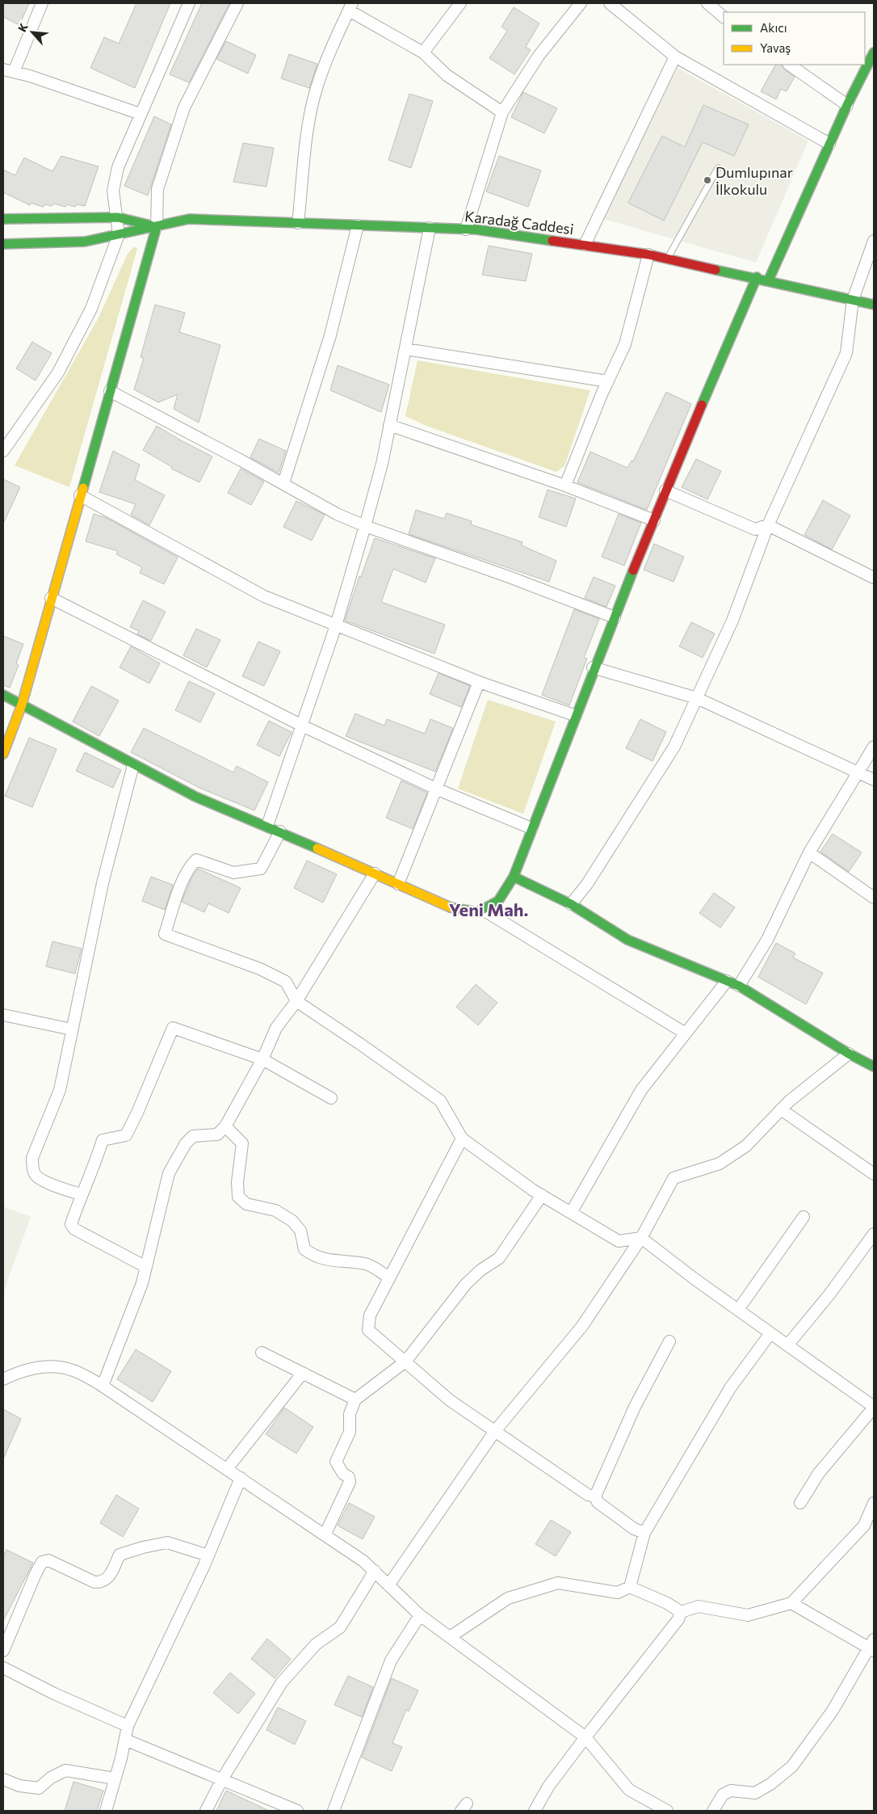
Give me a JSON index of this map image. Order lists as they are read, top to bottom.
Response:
{
  "streets": {
    "street": ["Karadağ Caddesi"]
  },
  "districts": ["Yeni Mah."],
  "places": ["Dumlupınar İlkokulu"],
  "legend": ["Akıcı", "Yavaş"],
  "north": "top left"
}
